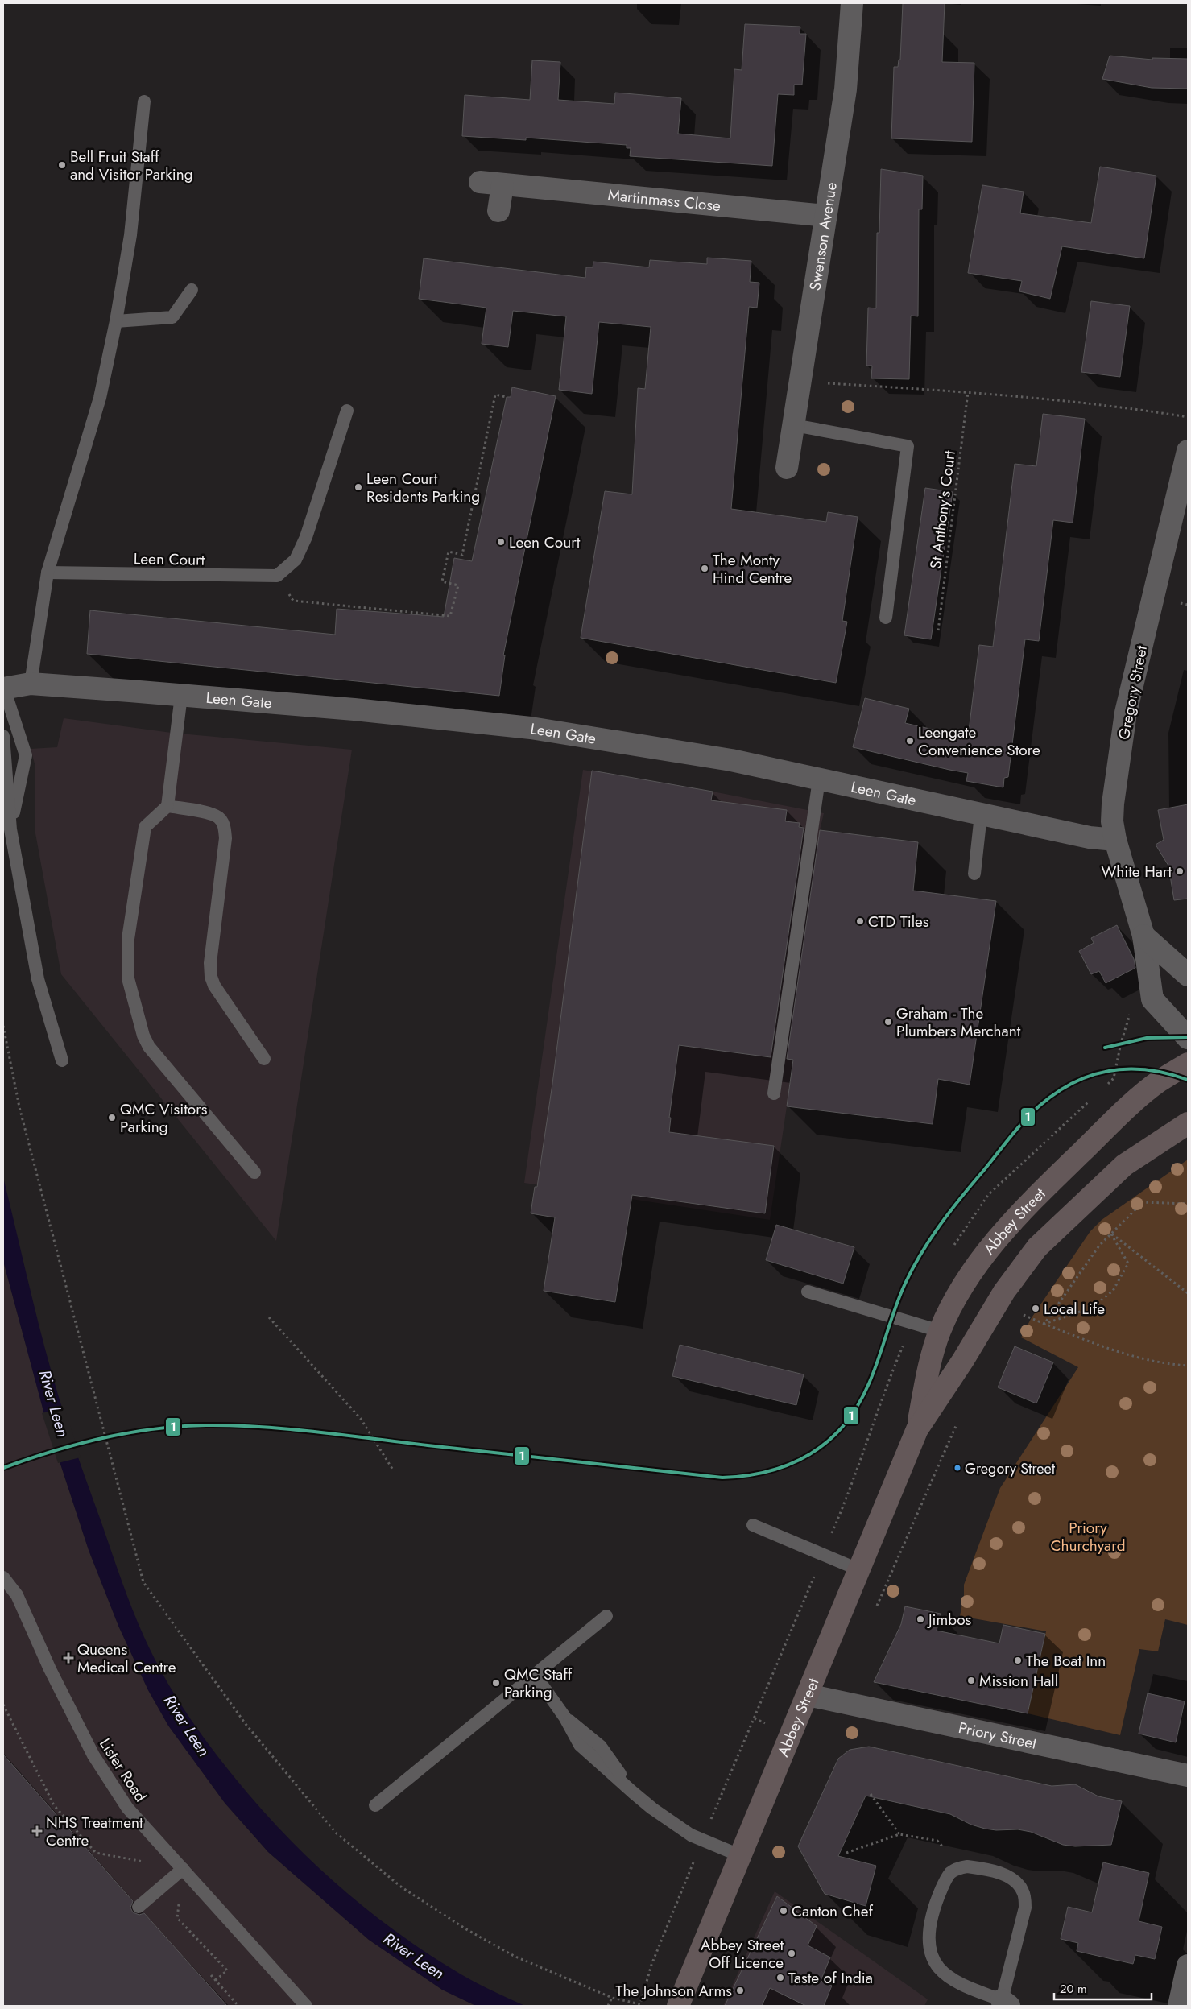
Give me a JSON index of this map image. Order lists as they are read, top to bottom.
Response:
{
  "streets": {
    "main road": ["Abbey Street"],
    "street": [
      "Martinmass Close",
      "Swenson Avenue",
      "Gregory Street",
      "Leen Gate",
      "Priory Street"
    ],
    "lane": ["Leen Court", "Lister Road"],
    "path": ["St Anthony's Court"]
  },
  "crossings": [
    ["Martinmass Close", "Swenson Avenue"],
    ["Gregory Street", "Leen Gate"],
    ["Abbey Street", "Priory Street"]
  ],
  "water": ["River Leen"],
  "parks": ["Priory Churchyard"],
  "places": {
    "other": [
      "Bell Fruit Staff and Visitor Parking",
      "Leen Court Residents Parking",
      "Leen Court",
      "The Monty Hind Centre",
      "Leengate Convenience Store",
      "White Hart",
      "CTD Tiles",
      "Graham - The Plumbers Merchant",
      "QMC Visitors Parking",
      "Local Life",
      "Gregory Street",
      "Jimbos",
      "The Boat Inn",
      "Mission Hall",
      "QMC Staff Parking",
      "Canton Chef",
      "Abbey Street Off Licence",
      "Taste of India",
      "The Johnson Arms"
    ],
    "health": ["Queens Medical Centre", "NHS Treatment Centre"]
  },
  "lines": ["transit line 1"],
  "scale_bar": "20 m"
}
